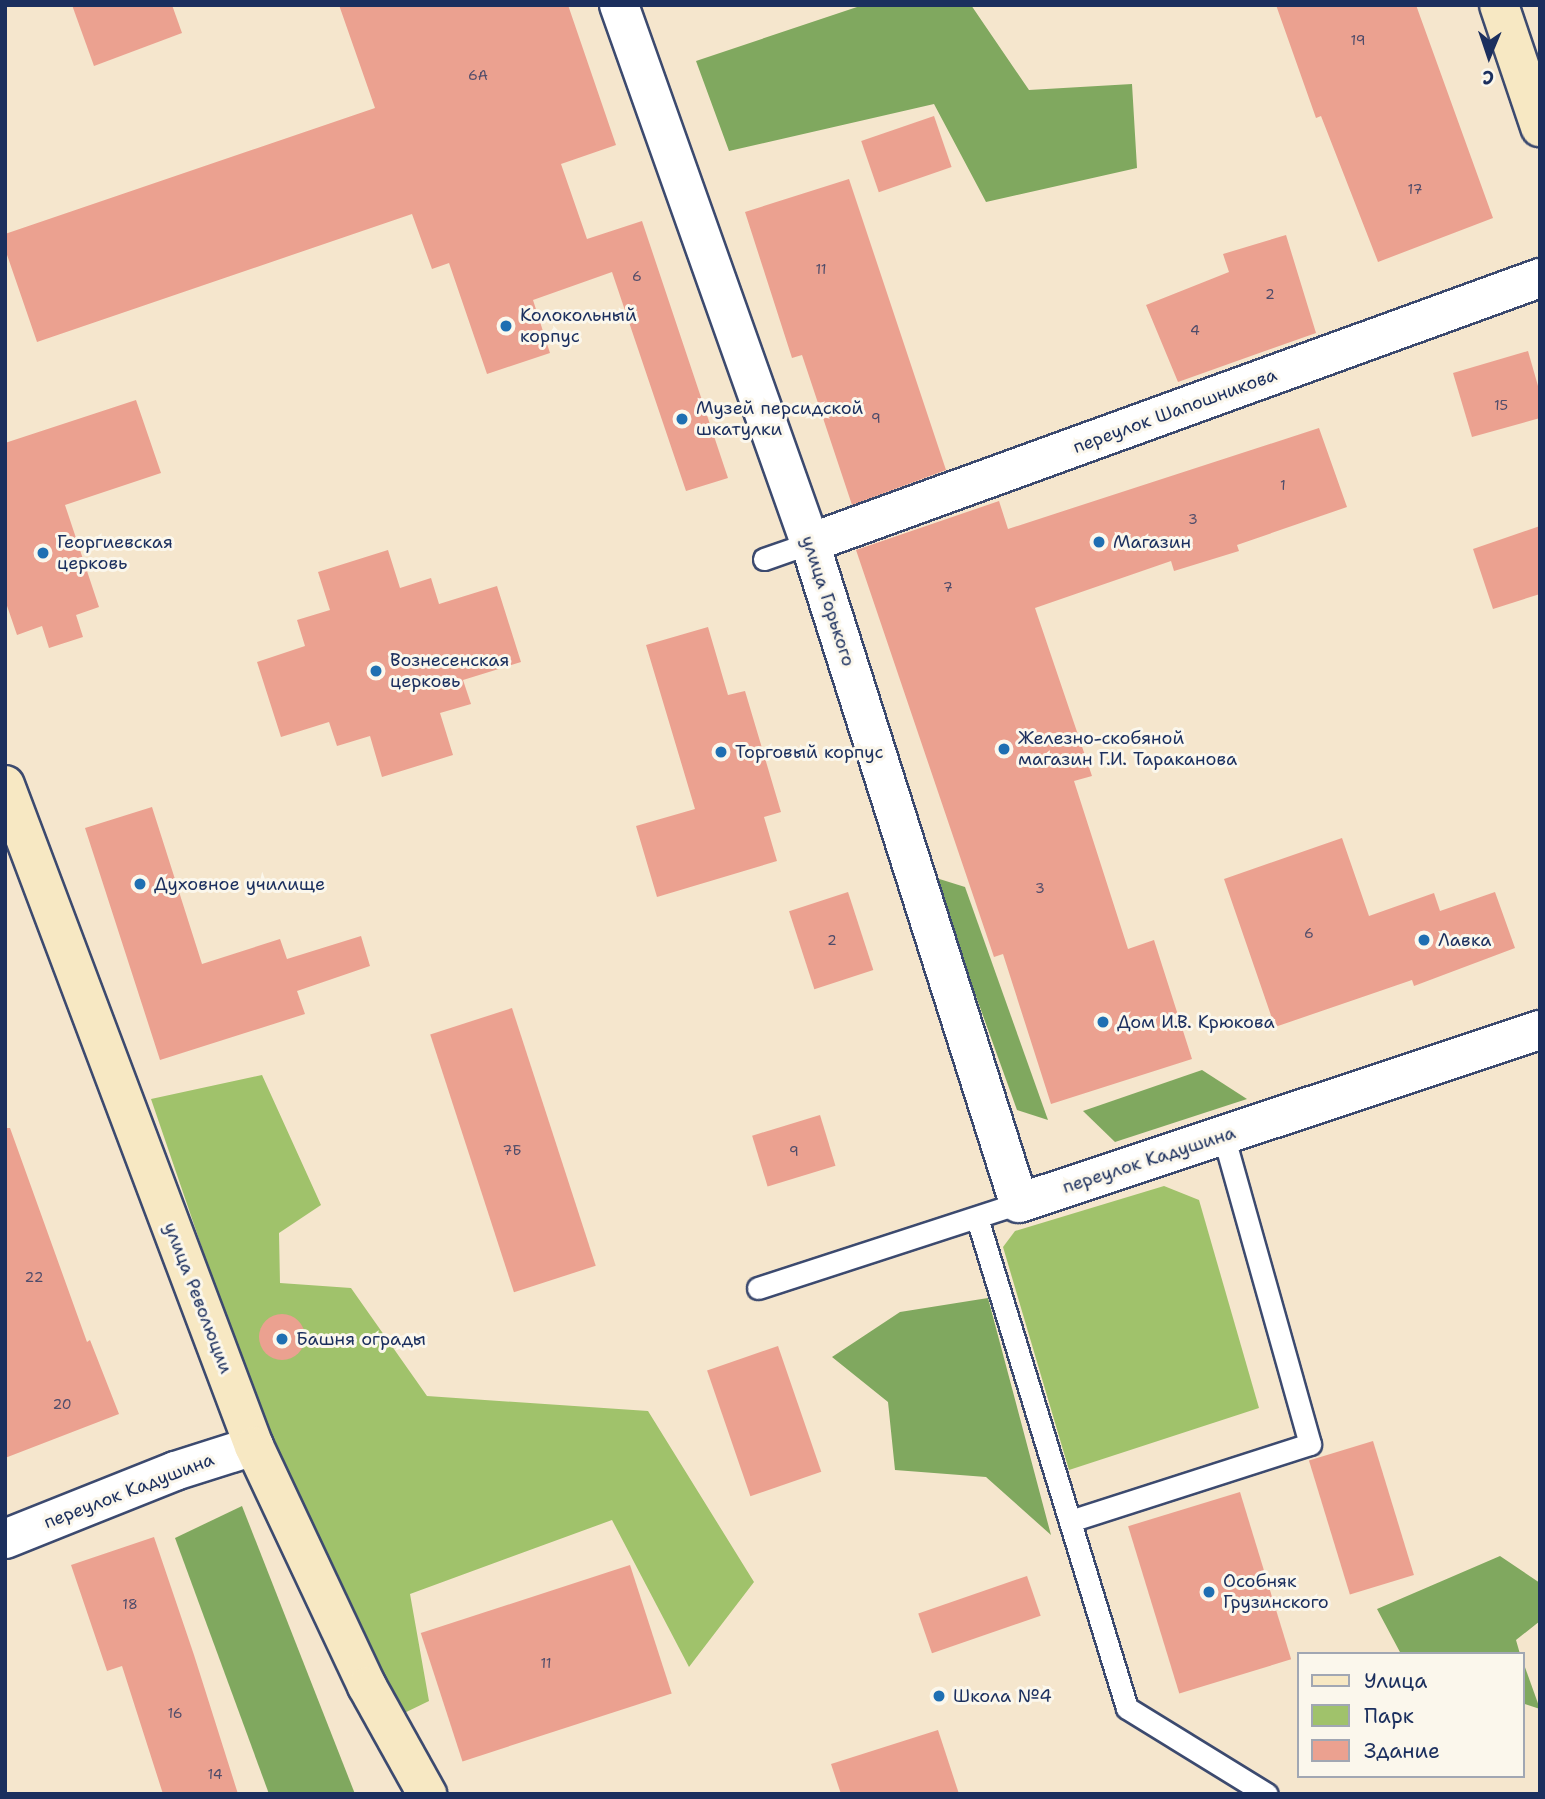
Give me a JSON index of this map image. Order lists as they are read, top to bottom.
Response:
{
  "streets": {
    "main road": ["улица Революции"],
    "street": ["переулок Шапошникова", "улица Горького", "переулок Кадушина"]
  },
  "crossings": [
    ["переулок Шапошникова", "улица Горького"],
    ["улица Горького", "переулок Кадушина"],
    ["переулок Кадушина", "улица Революции"]
  ],
  "places": [
    "Колокольный корпус",
    "Музей персидской шкатулки",
    "Магазин",
    "Георгиевская церковь",
    "Вознесенская церковь",
    "Железно-скобяной магазин Г.И. Тараканова",
    "Торговый корпус",
    "Духовное училище",
    "Лавка",
    "Дом И.В. Крюкова",
    "Башня ограды",
    "Особняк Грузинского",
    "Школа №4"
  ],
  "house_numbers": [
    "19",
    "6А",
    "17",
    "11",
    "6",
    "2",
    "4",
    "15",
    "9",
    "1",
    "3",
    "7",
    "3",
    "6",
    "2",
    "7Б",
    "9",
    "22",
    "20",
    "18",
    "11",
    "16",
    "14"
  ],
  "legend": ["Улица", "Парк", "Здание"],
  "north": "bottom"
}
